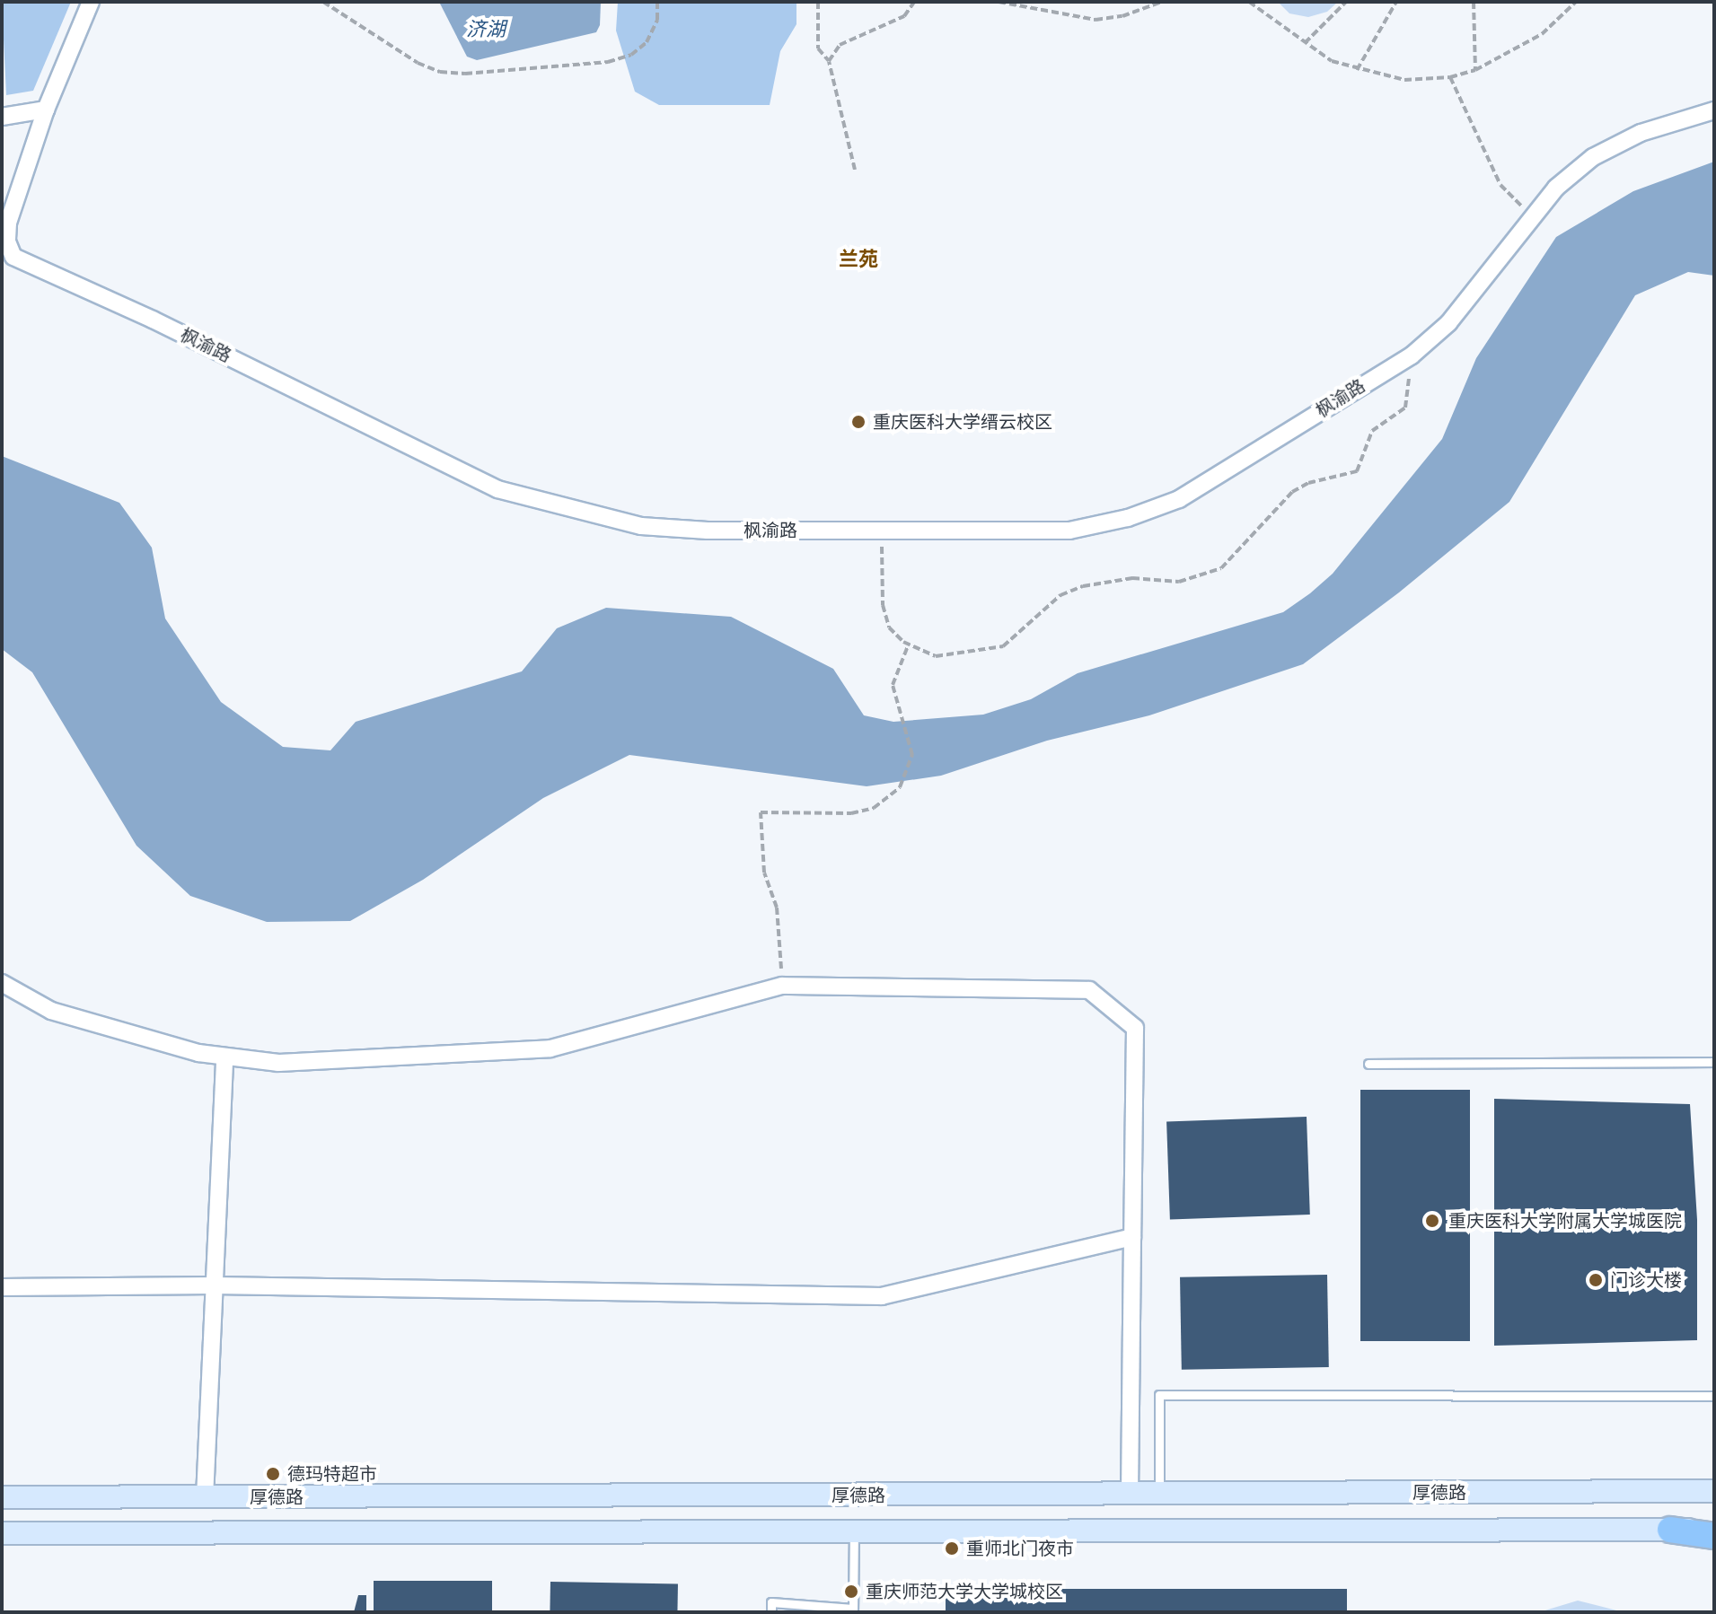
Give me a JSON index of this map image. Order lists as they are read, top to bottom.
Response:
{
  "streets": {
    "main road": ["厚德路"],
    "street": ["枫渝路"]
  },
  "districts": ["兰苑"],
  "water": ["济湖"],
  "places": [
    "重庆医科大学缙云校区",
    "重庆医科大学附属大学城医院",
    "门诊大楼",
    "德玛特超市",
    "重师北门夜市",
    "重庆师范大学大学城校区"
  ]
}
